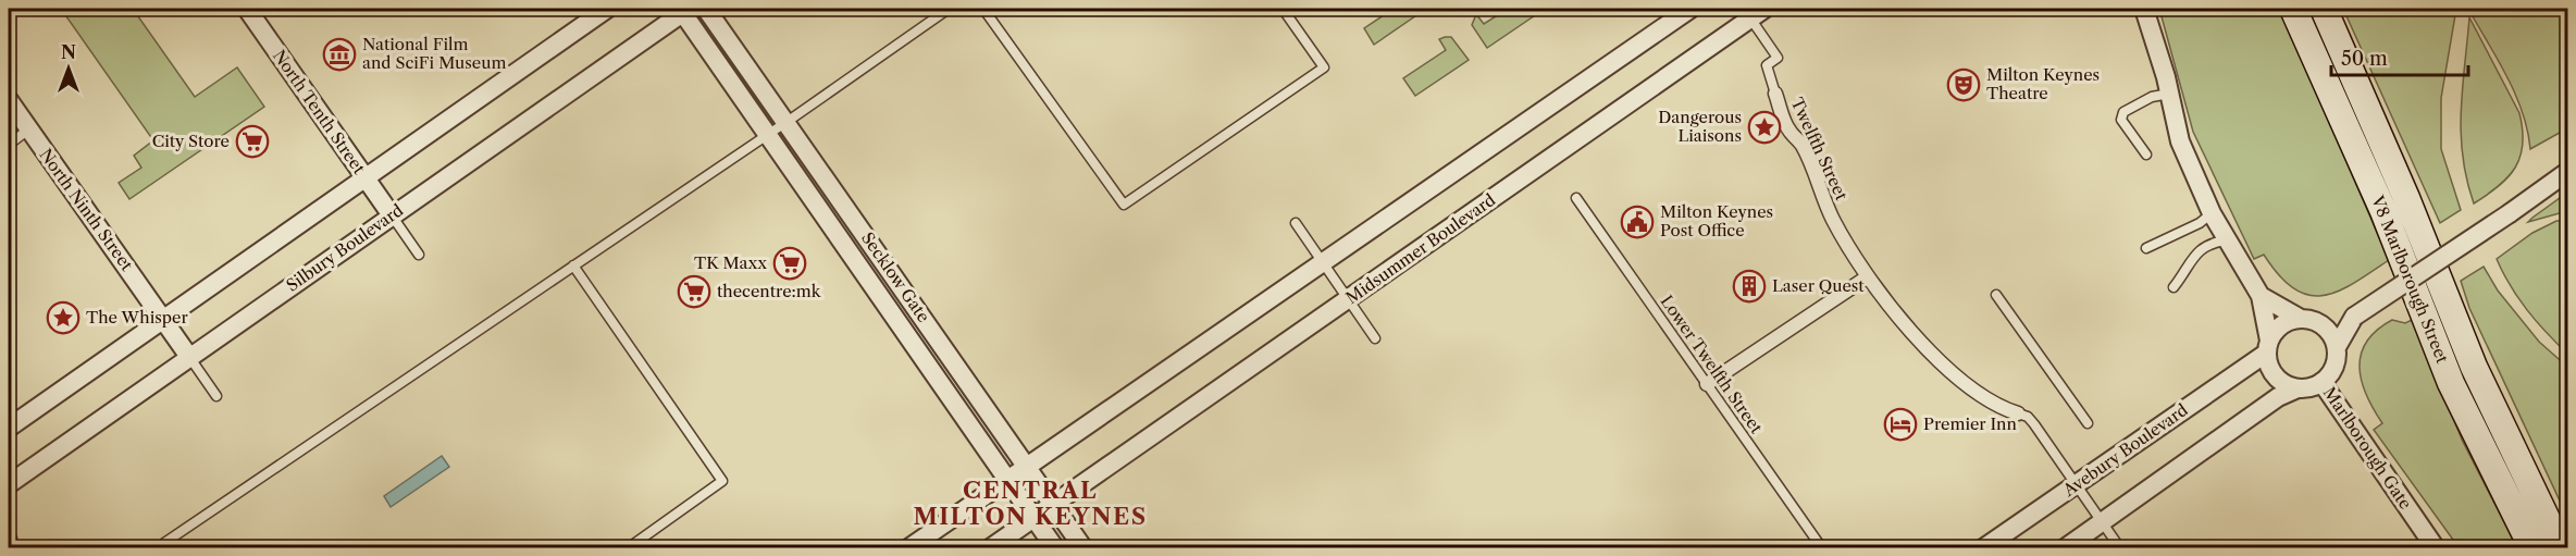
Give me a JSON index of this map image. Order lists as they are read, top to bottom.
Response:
{
  "streets": {
    "main road": ["V8 Marlborough Street"],
    "street": [
      "North Tenth Street",
      "Twelfth Street",
      "North Ninth Street",
      "Silbury Boulevard",
      "Midsummer Boulevard",
      "Secklow Gate",
      "Marlborough Gate",
      "Avebury Boulevard"
    ],
    "lane": ["Lower Twelfth Street"]
  },
  "crossings": [
    ["North Tenth Street", "Silbury Boulevard"],
    ["Twelfth Street", "Midsummer Boulevard"],
    ["Twelfth Street", "Avebury Boulevard"],
    ["North Ninth Street", "Silbury Boulevard"],
    ["Silbury Boulevard", "Secklow Gate"],
    ["Midsummer Boulevard", "Secklow Gate"],
    ["Marlborough Gate", "Avebury Boulevard"]
  ],
  "districts": ["CENTRAL MILTON KEYNES"],
  "places": {
    "museum": ["National Film and SciFi Museum"],
    "theatre": ["Milton Keynes Theatre"],
    "place": ["Dangerous Liaisons", "The Whisper"],
    "supermarket": ["City Store", "TK Maxx", "thecentre:mk"],
    "public building": ["Milton Keynes Post Office"],
    "building": ["Laser Quest"],
    "hotel": ["Premier Inn"]
  },
  "scale_bar": "50 m",
  "north": "top"
}
